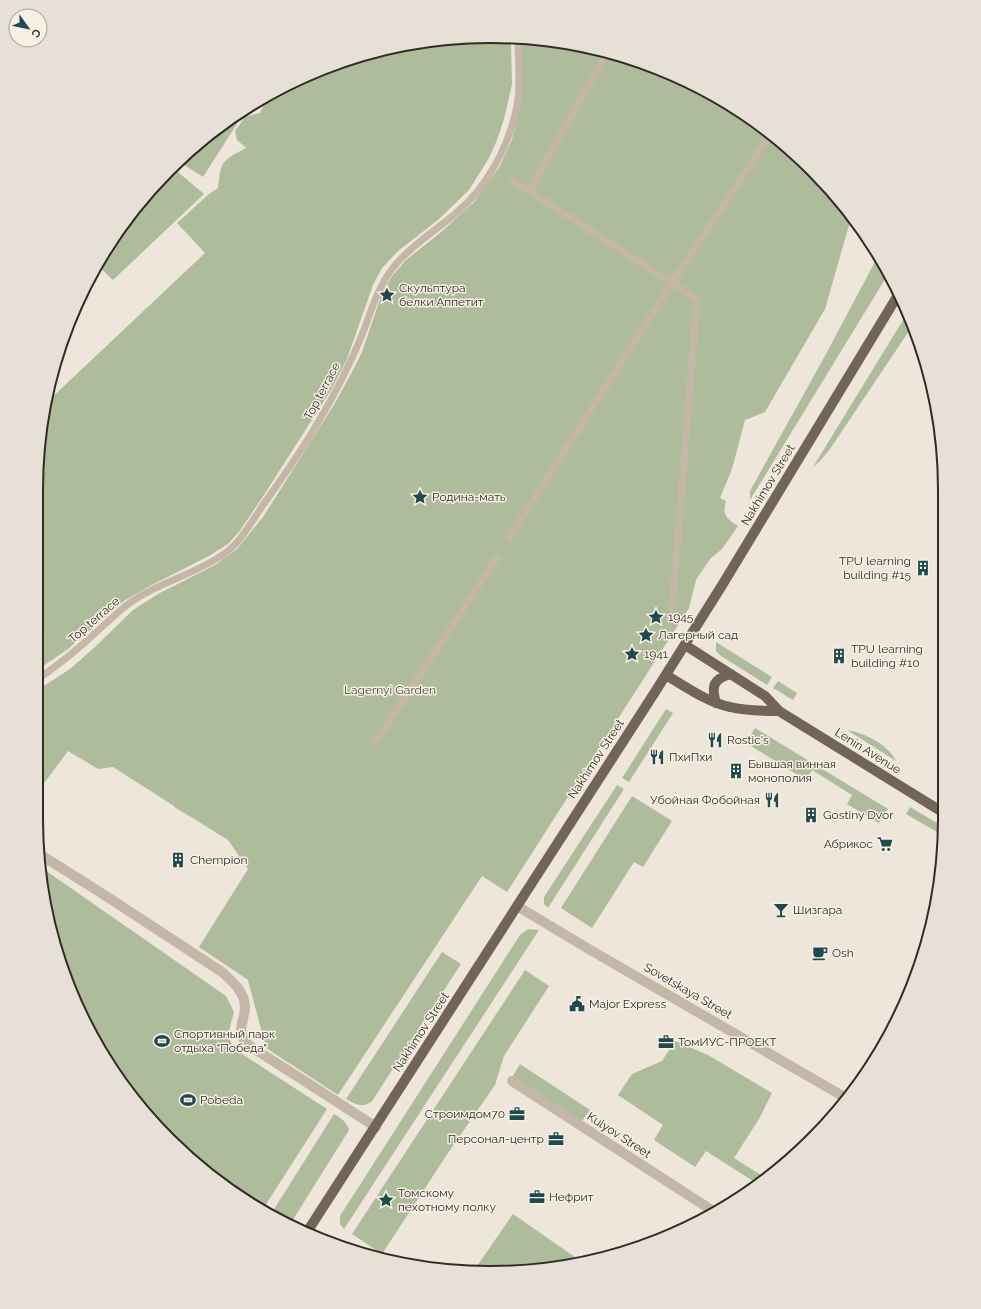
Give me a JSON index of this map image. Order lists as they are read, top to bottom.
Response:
{
  "streets": {
    "main road": ["Nakhimov Street", "Lenin Avenue"],
    "street": ["Top terrace", "Sovetskaya Street", "Kulyov Street"]
  },
  "crossings": [
    ["Nakhimov Street", "Lenin Avenue"],
    ["Nakhimov Street", "Sovetskaya Street"]
  ],
  "parks": ["Lagernyi Garden"],
  "places": {
    "place": [
      "Скульптура белки Аппетит",
      "Родина-мать",
      "1945",
      "Лагерный сад",
      "1941",
      "Томскому пехотному полку"
    ],
    "building": [
      "TPU learning building #15",
      "TPU learning building #10",
      "Бывшая винная монополия",
      "Gostiny Dvor",
      "Chempion"
    ],
    "restaurant": ["Rostic's", "ПхиПхи", "Убойная Фобойная"],
    "supermarket": ["Абрикос"],
    "bar": ["Шизгара"],
    "cafe": ["Osh"],
    "public building": ["Major Express"],
    "sports": ["Спортивный парк отдыха \"Победа\"", "Pobeda"],
    "office": [
      "ТомИУС-ПРОЕКТ",
      "Строимдом70",
      "Персонал-центр",
      "Нефрит"
    ]
  },
  "north": "bottom right"
}
